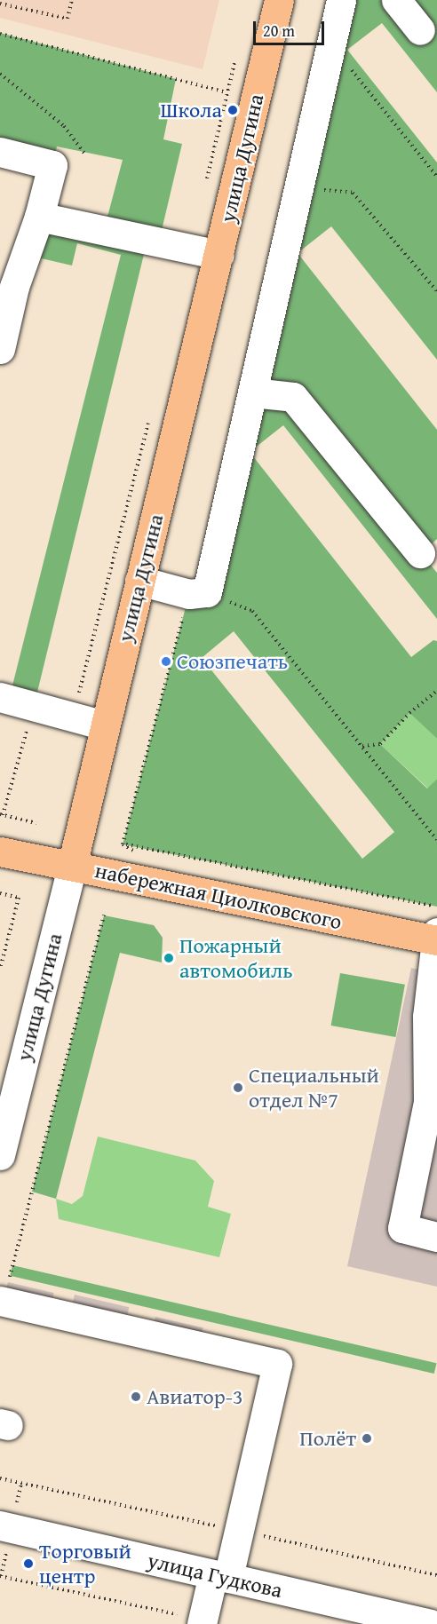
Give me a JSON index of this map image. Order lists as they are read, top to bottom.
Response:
{
  "streets": {
    "main road": ["улица Дугина", "набережная Циолковского"],
    "street": ["улица Гудкова"]
  },
  "crossings": [
    ["улица Дугина", "набережная Циолковского"]
  ],
  "places": [
    "Школа",
    "Союзпечать",
    "Пожарный автомобиль",
    "Специальный отдел №7",
    "Авиатор-3",
    "Полёт",
    "Торговый центр"
  ],
  "scale_bar": "20 m"
}
